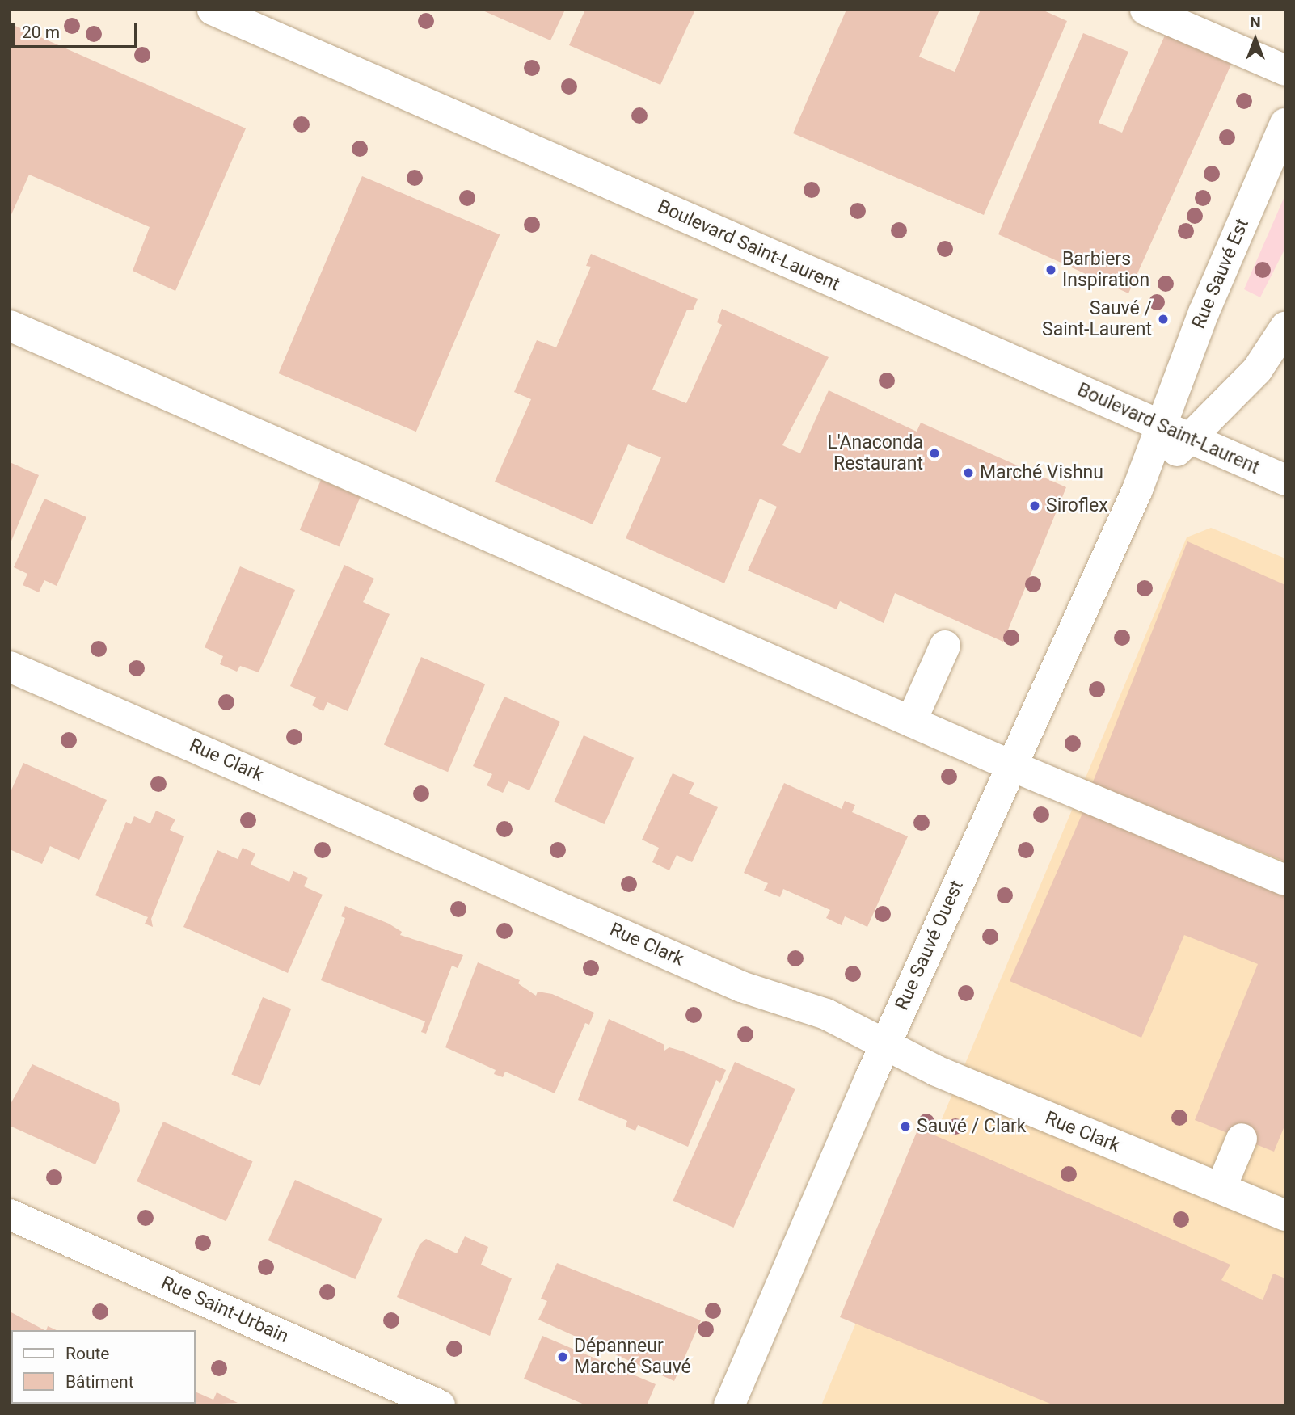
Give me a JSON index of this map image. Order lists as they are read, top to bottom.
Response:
{
  "streets": {
    "main road": [
      "Boulevard Saint-Laurent",
      "Rue Sauvé Est",
      "Rue Clark",
      "Rue Sauvé Ouest",
      "Rue Saint-Urbain"
    ]
  },
  "crossings": [
    ["Boulevard Saint-Laurent", "Rue Sauvé Est"],
    ["Boulevard Saint-Laurent", "Rue Sauvé Ouest"],
    ["Rue Sauvé Est", "Rue Sauvé Ouest"],
    ["Rue Clark", "Rue Sauvé Ouest"]
  ],
  "places": [
    "Barbiers Inspiration",
    "Sauvé / Saint-Laurent",
    "L'Anaconda Restaurant",
    "Marché Vishnu",
    "Siroflex",
    "Sauvé / Clark",
    "Dépanneur Marché Sauvé"
  ],
  "legend": ["Route", "Bâtiment"],
  "scale_bar": "20 m",
  "north": "top"
}
